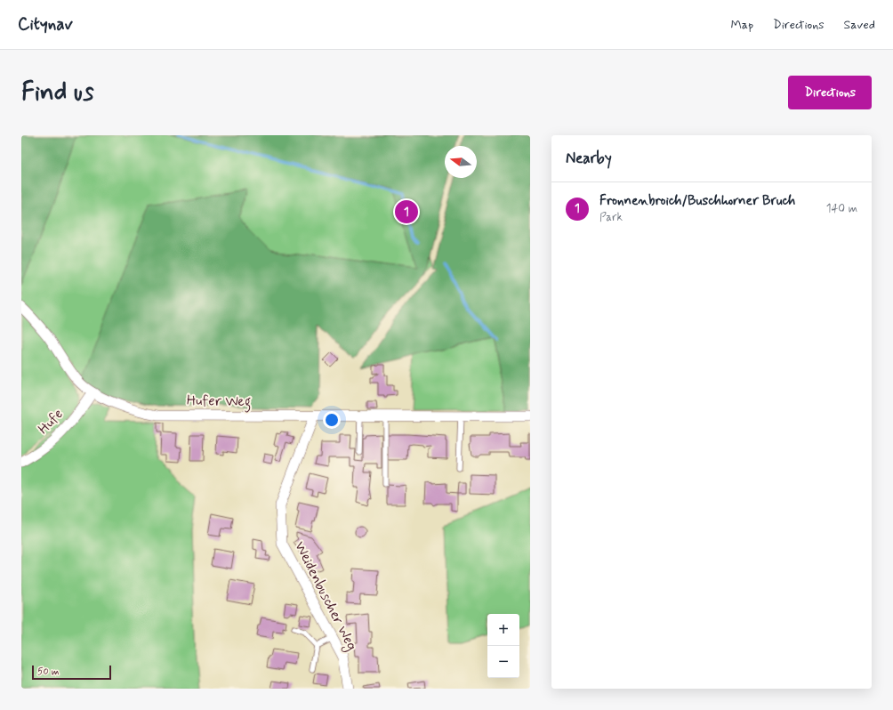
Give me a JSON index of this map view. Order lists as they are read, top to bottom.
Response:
{
  "streets": {
    "street": ["Hufer Weg", "Hufe", "Weidenbuscher Weg"]
  },
  "crossings": [
    ["Hufer Weg", "Hufe"],
    ["Hufer Weg", "Weidenbuscher Weg"]
  ],
  "scale_bar": "50 m",
  "north": "left",
  "page": {
    "header": "Citynav",
    "nav": ["Map", "Directions", "Saved"],
    "buttons": "Directions",
    "title": "Find us",
    "heading": "Nearby",
    "list": [
      {
        "mark": "1",
        "name": "Fronnenbroich/Buschhorner Bruch",
        "note": "Park",
        "value": "140 m"
      }
    ],
    "pins": "1",
    "map_buttons": ["+", "−"],
    "scale": "50 m"
  }
}
